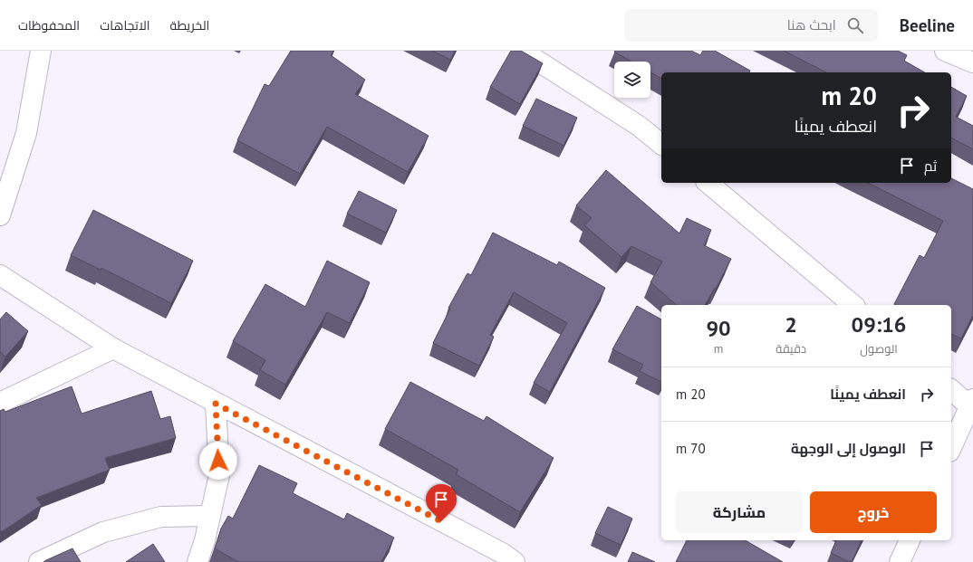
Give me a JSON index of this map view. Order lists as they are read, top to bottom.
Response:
{
  "page": {
    "header": "Beeline",
    "search": "ابحث هنا",
    "nav": ["الخريطة", "الاتجاهات", "المحفوظات"],
    "turn": ["20 m", "انعطف يمينًا"],
    "then": "ثم",
    "eta": [
      "09:16",
      "الوصول",
      "2",
      "دقيقة",
      "90",
      "m"
    ],
    "list": [
      {
        "name": "انعطف يمينًا",
        "value": "20 m"
      },
      {
        "name": "الوصول إلى الوجهة",
        "value": "70 m"
      }
    ],
    "buttons": ["خروج", "مشاركة"]
  }
}
